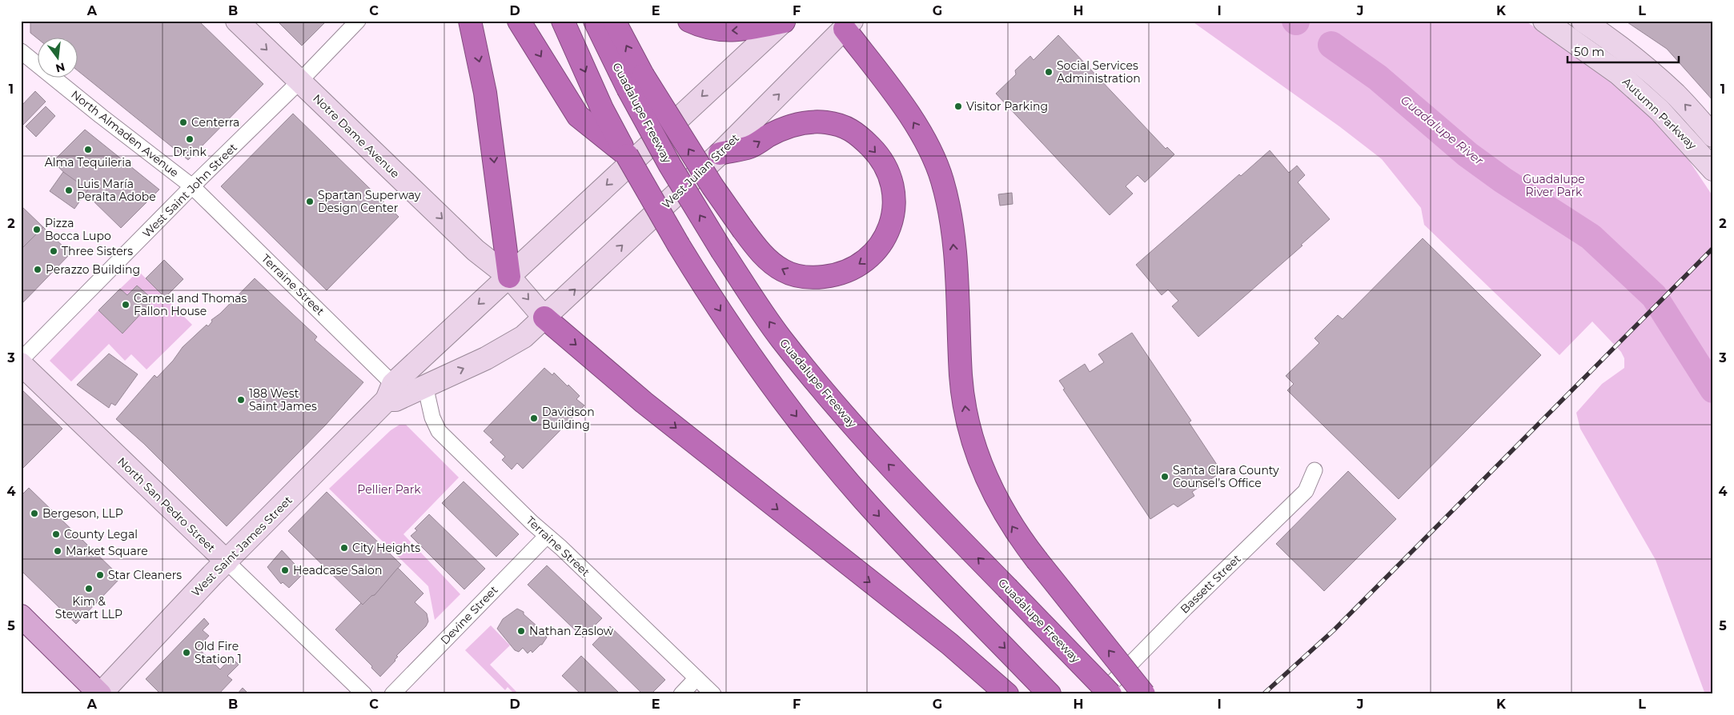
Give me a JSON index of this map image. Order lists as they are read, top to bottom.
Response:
{
  "streets": {
    "highway": ["Guadalupe Freeway"],
    "main road": [
      "Autumn Parkway",
      "Notre Dame Avenue",
      "West Julian Street",
      "North San Pedro Street",
      "West Saint James Street"
    ],
    "street": [
      "North Almaden Avenue",
      "West Saint John Street",
      "Terraine Street",
      "Bassett Street",
      "Devine Street"
    ]
  },
  "crossings": [
    ["North Almaden Avenue", "West Saint John Street"],
    ["North Almaden Avenue", "Terraine Street"],
    ["Notre Dame Avenue", "West Julian Street"],
    ["Notre Dame Avenue", "West Saint John Street"],
    ["Notre Dame Avenue", "West Saint James Street"],
    ["West Saint John Street", "Terraine Street"],
    ["Terraine Street", "West Saint James Street"],
    ["Terraine Street", "Devine Street"],
    ["North San Pedro Street", "West Saint James Street"]
  ],
  "one_way": ["Notre Dame Avenue"],
  "water": ["Guadalupe River"],
  "parks": ["Guadalupe River Park", "Pellier Park"],
  "places": [
    "Social Services Administration",
    "Visitor Parking",
    "Centerra",
    "Dr.ink",
    "Alma Tequileria",
    "Luis María Peralta Adobe",
    "Spartan Superway Design Center",
    "Pizza Bocca Lupo",
    "Three Sisters",
    "Perazzo Building",
    "Carmel and Thomas Fallon House",
    "188 West Saint James",
    "Davidson Building",
    "Santa Clara County Counsel’s Office",
    "Bergeson, LLP",
    "County Legal",
    "City Heights",
    "Market Square",
    "Headcase Salon",
    "Star Cleaners",
    "Kim & Stewart LLP",
    "Nathan Zaslow",
    "Old Fire Station 1"
  ],
  "scale_bar": "50 m",
  "north": "bottom",
  "grid": {
    "columns": [
      "A",
      "B",
      "C",
      "D",
      "E",
      "F",
      "G",
      "H",
      "I",
      "J",
      "K",
      "L"
    ],
    "rows": [
      "1",
      "2",
      "3",
      "4",
      "5"
    ]
  }
}
